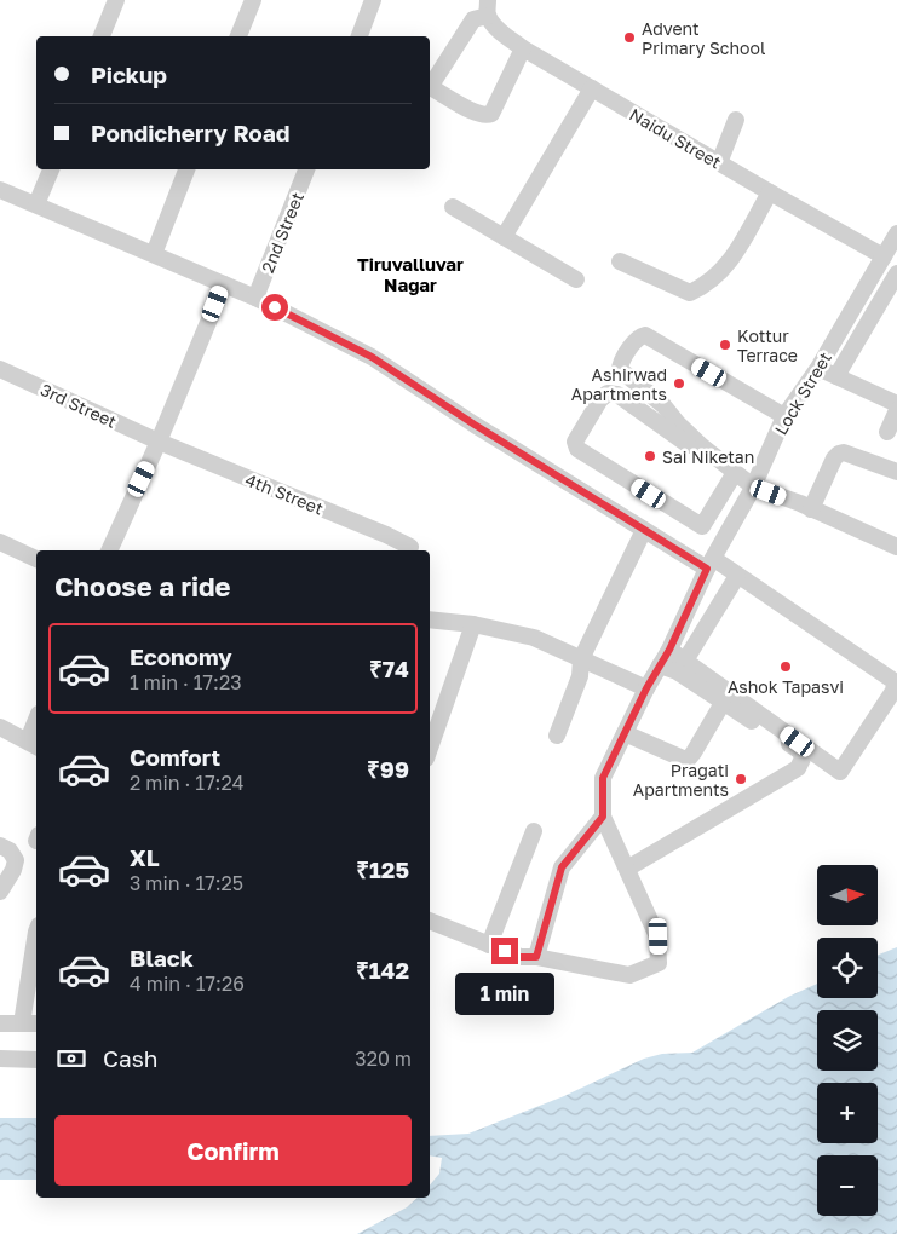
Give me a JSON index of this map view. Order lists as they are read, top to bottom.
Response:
{
  "streets": {
    "street": [
      "Naidu Street",
      "2nd Street",
      "Lock Street",
      "3rd Street",
      "4th Street"
    ]
  },
  "crossings": [
    ["Naidu Street", "Lock Street"],
    ["3rd Street", "4th Street"]
  ],
  "districts": ["Tiruvalluvar Nagar"],
  "places": [
    "Advent Primary School",
    "Kottur Terrace",
    "Ashirwad Apartments",
    "Sai Niketan",
    "Ashok Tapasvi",
    "Pragati Apartments"
  ],
  "north": "right",
  "page": {
    "banner": ["Pickup", "Pondicherry Road"],
    "heading": "Choose a ride",
    "list": [
      {
        "name": "Economy",
        "note": "1 min · 17:23",
        "value": "₹74"
      },
      {
        "name": "Comfort",
        "note": "2 min · 17:24",
        "value": "₹99"
      },
      {
        "name": "XL",
        "note": "3 min · 17:25",
        "value": "₹125"
      },
      {
        "name": "Black",
        "note": "4 min · 17:26",
        "value": "₹142"
      }
    ],
    "map_buttons": ["+", "−"],
    "bubble": "1 min",
    "pay": ["Cash", "320 m"],
    "buttons": "Confirm"
  }
}
